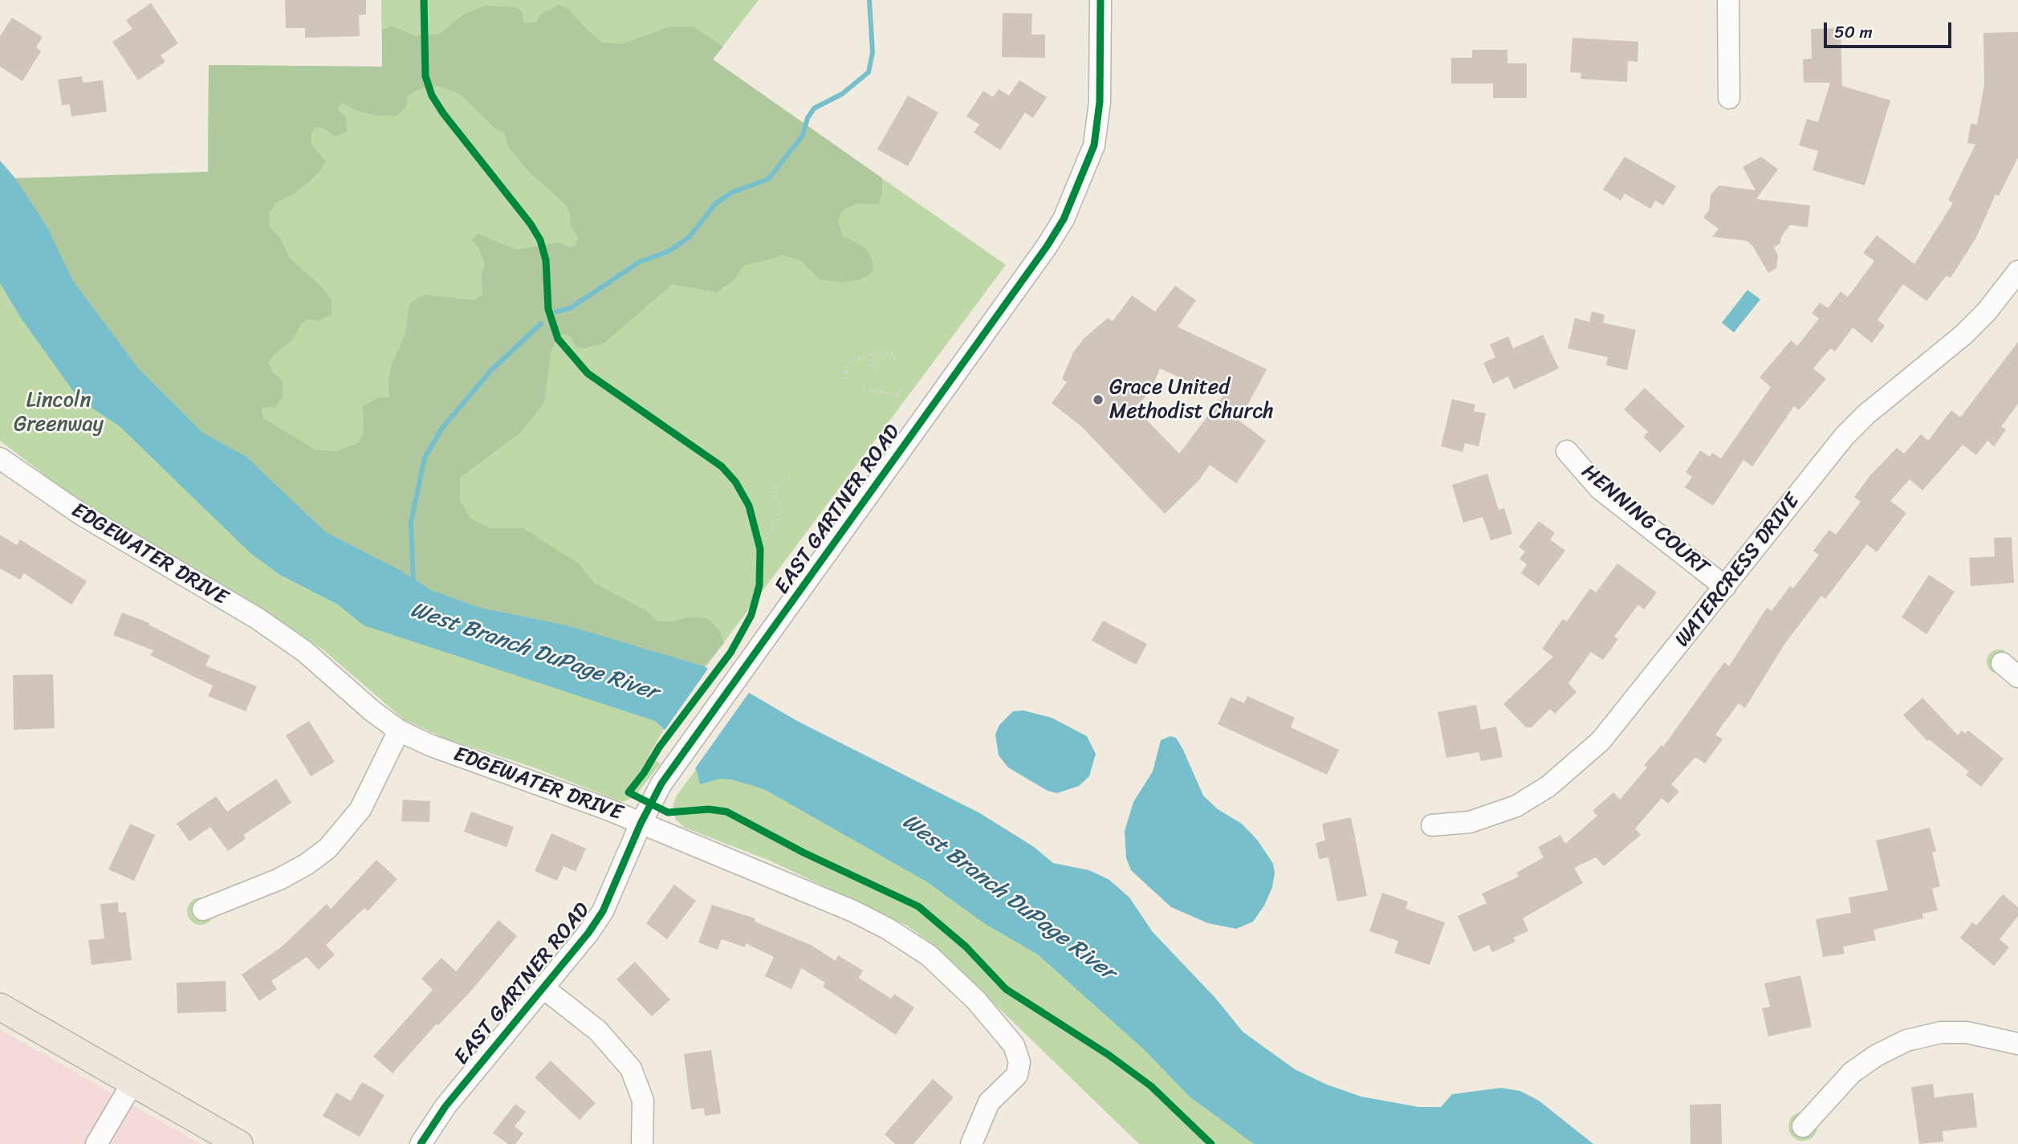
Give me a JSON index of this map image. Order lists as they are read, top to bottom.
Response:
{
  "streets": {
    "street": [
      "EAST GARTNER ROAD",
      "HENNING COURT",
      "EDGEWATER DRIVE",
      "WATERCRESS DRIVE"
    ]
  },
  "crossings": [
    ["EAST GARTNER ROAD", "EDGEWATER DRIVE"],
    ["HENNING COURT", "WATERCRESS DRIVE"]
  ],
  "water": ["West Branch DuPage River"],
  "parks": ["Lincoln Greenway"],
  "places": ["Grace United Methodist Church"],
  "scale_bar": "50 m"
}
